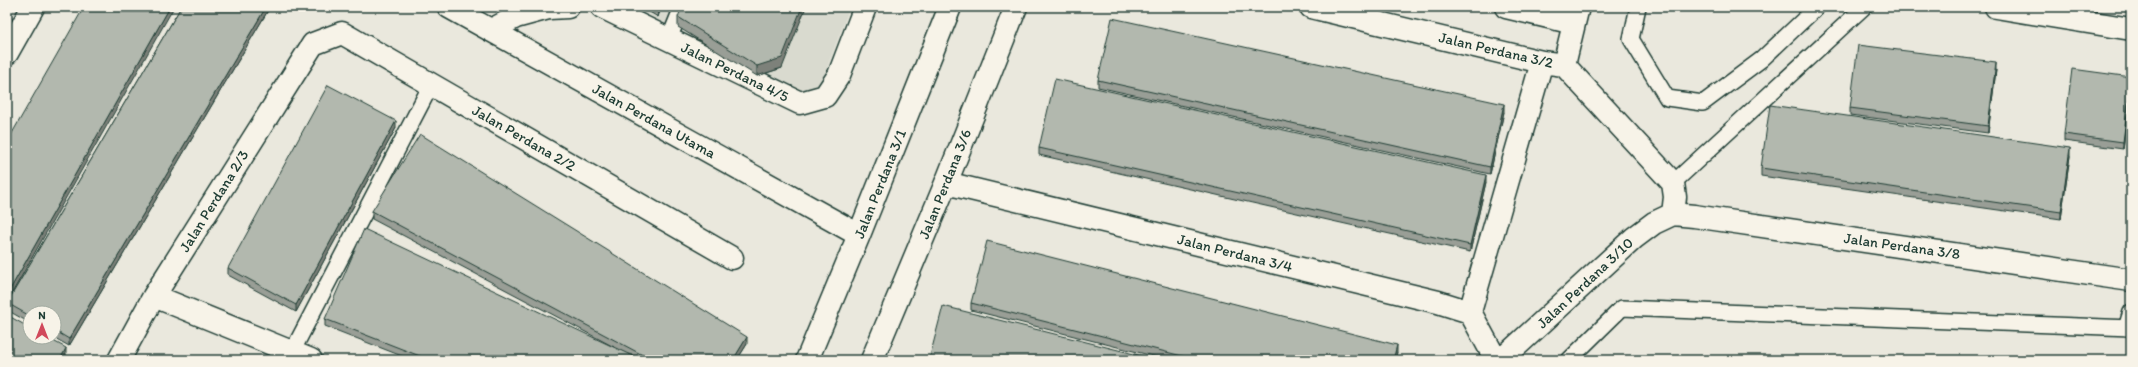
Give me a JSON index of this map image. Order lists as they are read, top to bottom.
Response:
{
  "streets": {
    "street": [
      "Jalan Perdana 3/2",
      "Jalan Perdana 4/5",
      "Jalan Perdana Utama",
      "Jalan Perdana 2/2",
      "Jalan Perdana 3/1",
      "Jalan Perdana 3/6",
      "Jalan Perdana 2/3",
      "Jalan Perdana 3/8",
      "Jalan Perdana 3/4",
      "Jalan Perdana 3/10"
    ]
  },
  "crossings": [
    ["Jalan Perdana Utama", "Jalan Perdana 3/1"],
    ["Jalan Perdana 2/2", "Jalan Perdana 2/3"],
    ["Jalan Perdana 3/6", "Jalan Perdana 3/4"],
    ["Jalan Perdana 3/8", "Jalan Perdana 3/10"]
  ],
  "north": "top"
}
